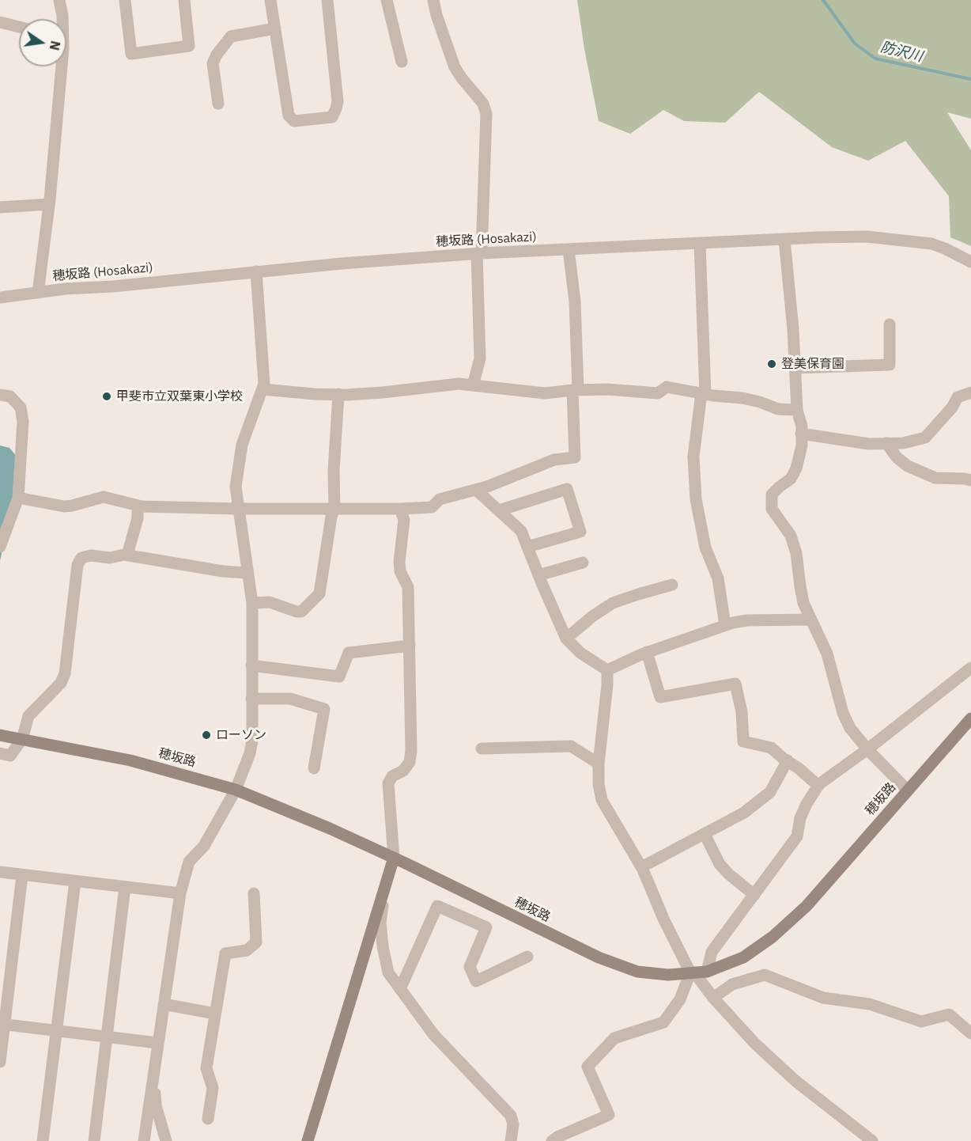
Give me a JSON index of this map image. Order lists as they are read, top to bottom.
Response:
{
  "streets": {
    "main road": ["穂坂路"],
    "street": ["穂坂路 (Hosakazi)"]
  },
  "water": ["防沢川"],
  "places": ["登美保育園", "甲斐市立双葉東小学校", "ローソン"],
  "north": "right"
}
